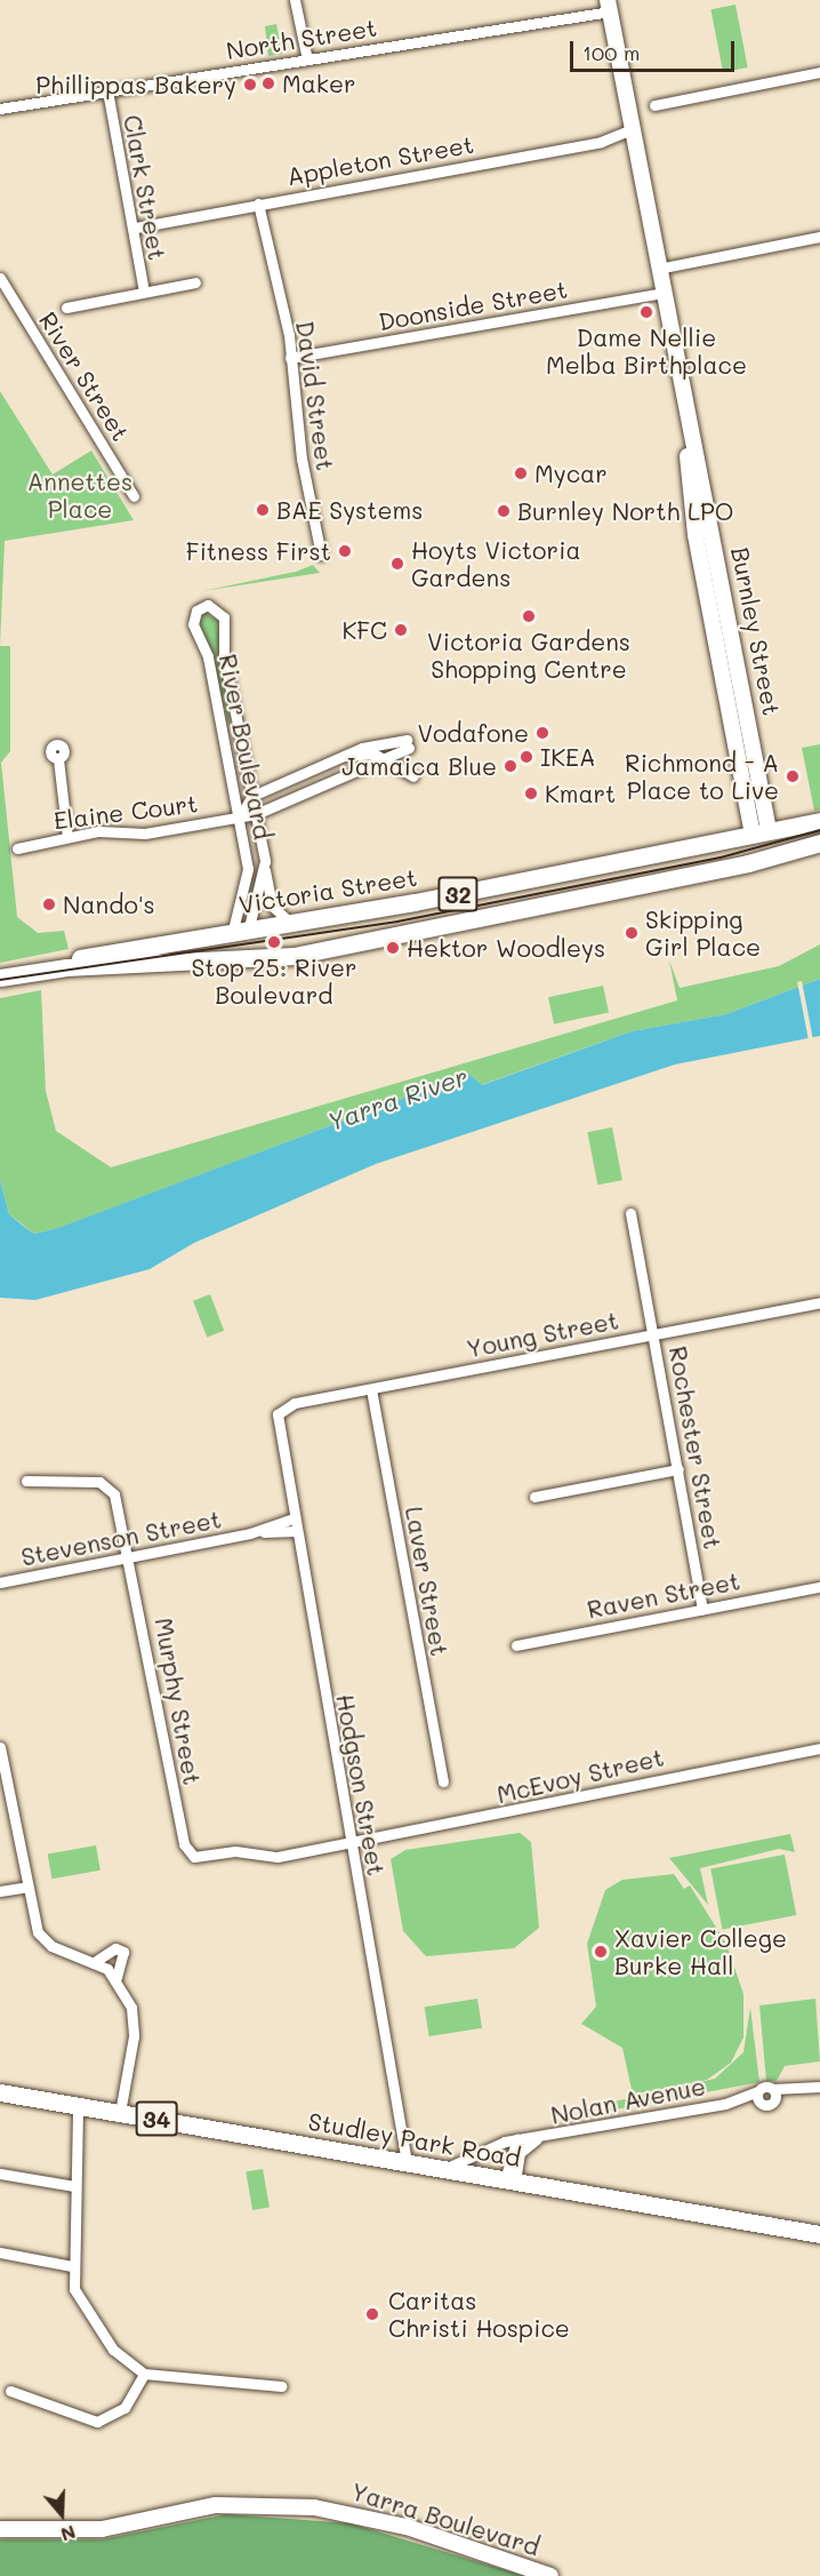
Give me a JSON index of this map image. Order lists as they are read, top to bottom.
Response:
{
  "streets": {
    "main road": [
      "Burnley Street",
      "Victoria Street",
      "32",
      "34",
      "Studley Park Road",
      "Yarra Boulevard"
    ],
    "street": [
      "North Street",
      "Appleton Street",
      "Clark Street",
      "Doonside Street",
      "River Street",
      "David Street",
      "River Boulevard",
      "Elaine Court",
      "Young Street",
      "Rochester Street",
      "Stevenson Street",
      "Laver Street",
      "Raven Street",
      "Murphy Street",
      "McEvoy Street",
      "Hodgson Street",
      "Nolan Avenue"
    ]
  },
  "crossings": [
    ["North Street", "Clark Street"],
    ["North Street", "Burnley Street"],
    ["Appleton Street", "Clark Street"],
    ["Appleton Street", "David Street"],
    ["Appleton Street", "Burnley Street"],
    ["Doonside Street", "David Street"],
    ["Doonside Street", "Burnley Street"],
    ["Burnley Street", "Victoria Street"],
    ["River Boulevard", "Elaine Court"],
    ["River Boulevard", "Victoria Street"],
    ["Young Street", "Rochester Street"],
    ["Young Street", "Laver Street"],
    ["Young Street", "Hodgson Street"],
    ["Rochester Street", "Raven Street"],
    ["Stevenson Street", "Murphy Street"],
    ["Stevenson Street", "Hodgson Street"],
    ["Murphy Street", "McEvoy Street"],
    ["McEvoy Street", "Hodgson Street"],
    ["Hodgson Street", "Studley Park Road"],
    ["Nolan Avenue", "Studley Park Road"]
  ],
  "water": ["Yarra River"],
  "parks": ["Annettes Place"],
  "places": [
    "Maker",
    "Phillippas Bakery",
    "Dame Nellie Melba Birthplace",
    "Mycar",
    "BAE Systems",
    "Burnley North LPO",
    "Fitness First",
    "Hoyts Victoria Gardens",
    "Victoria Gardens Shopping Centre",
    "KFC",
    "Vodafone",
    "IKEA",
    "Jamaica Blue",
    "Richmond - A Place to Live",
    "Kmart",
    "Nando's",
    "Skipping Girl Place",
    "Stop 25: River Boulevard",
    "Hektor Woodleys",
    "Xavier College Burke Hall",
    "Caritas Christi Hospice"
  ],
  "scale_bar": "100 m",
  "north": "bottom"
}
